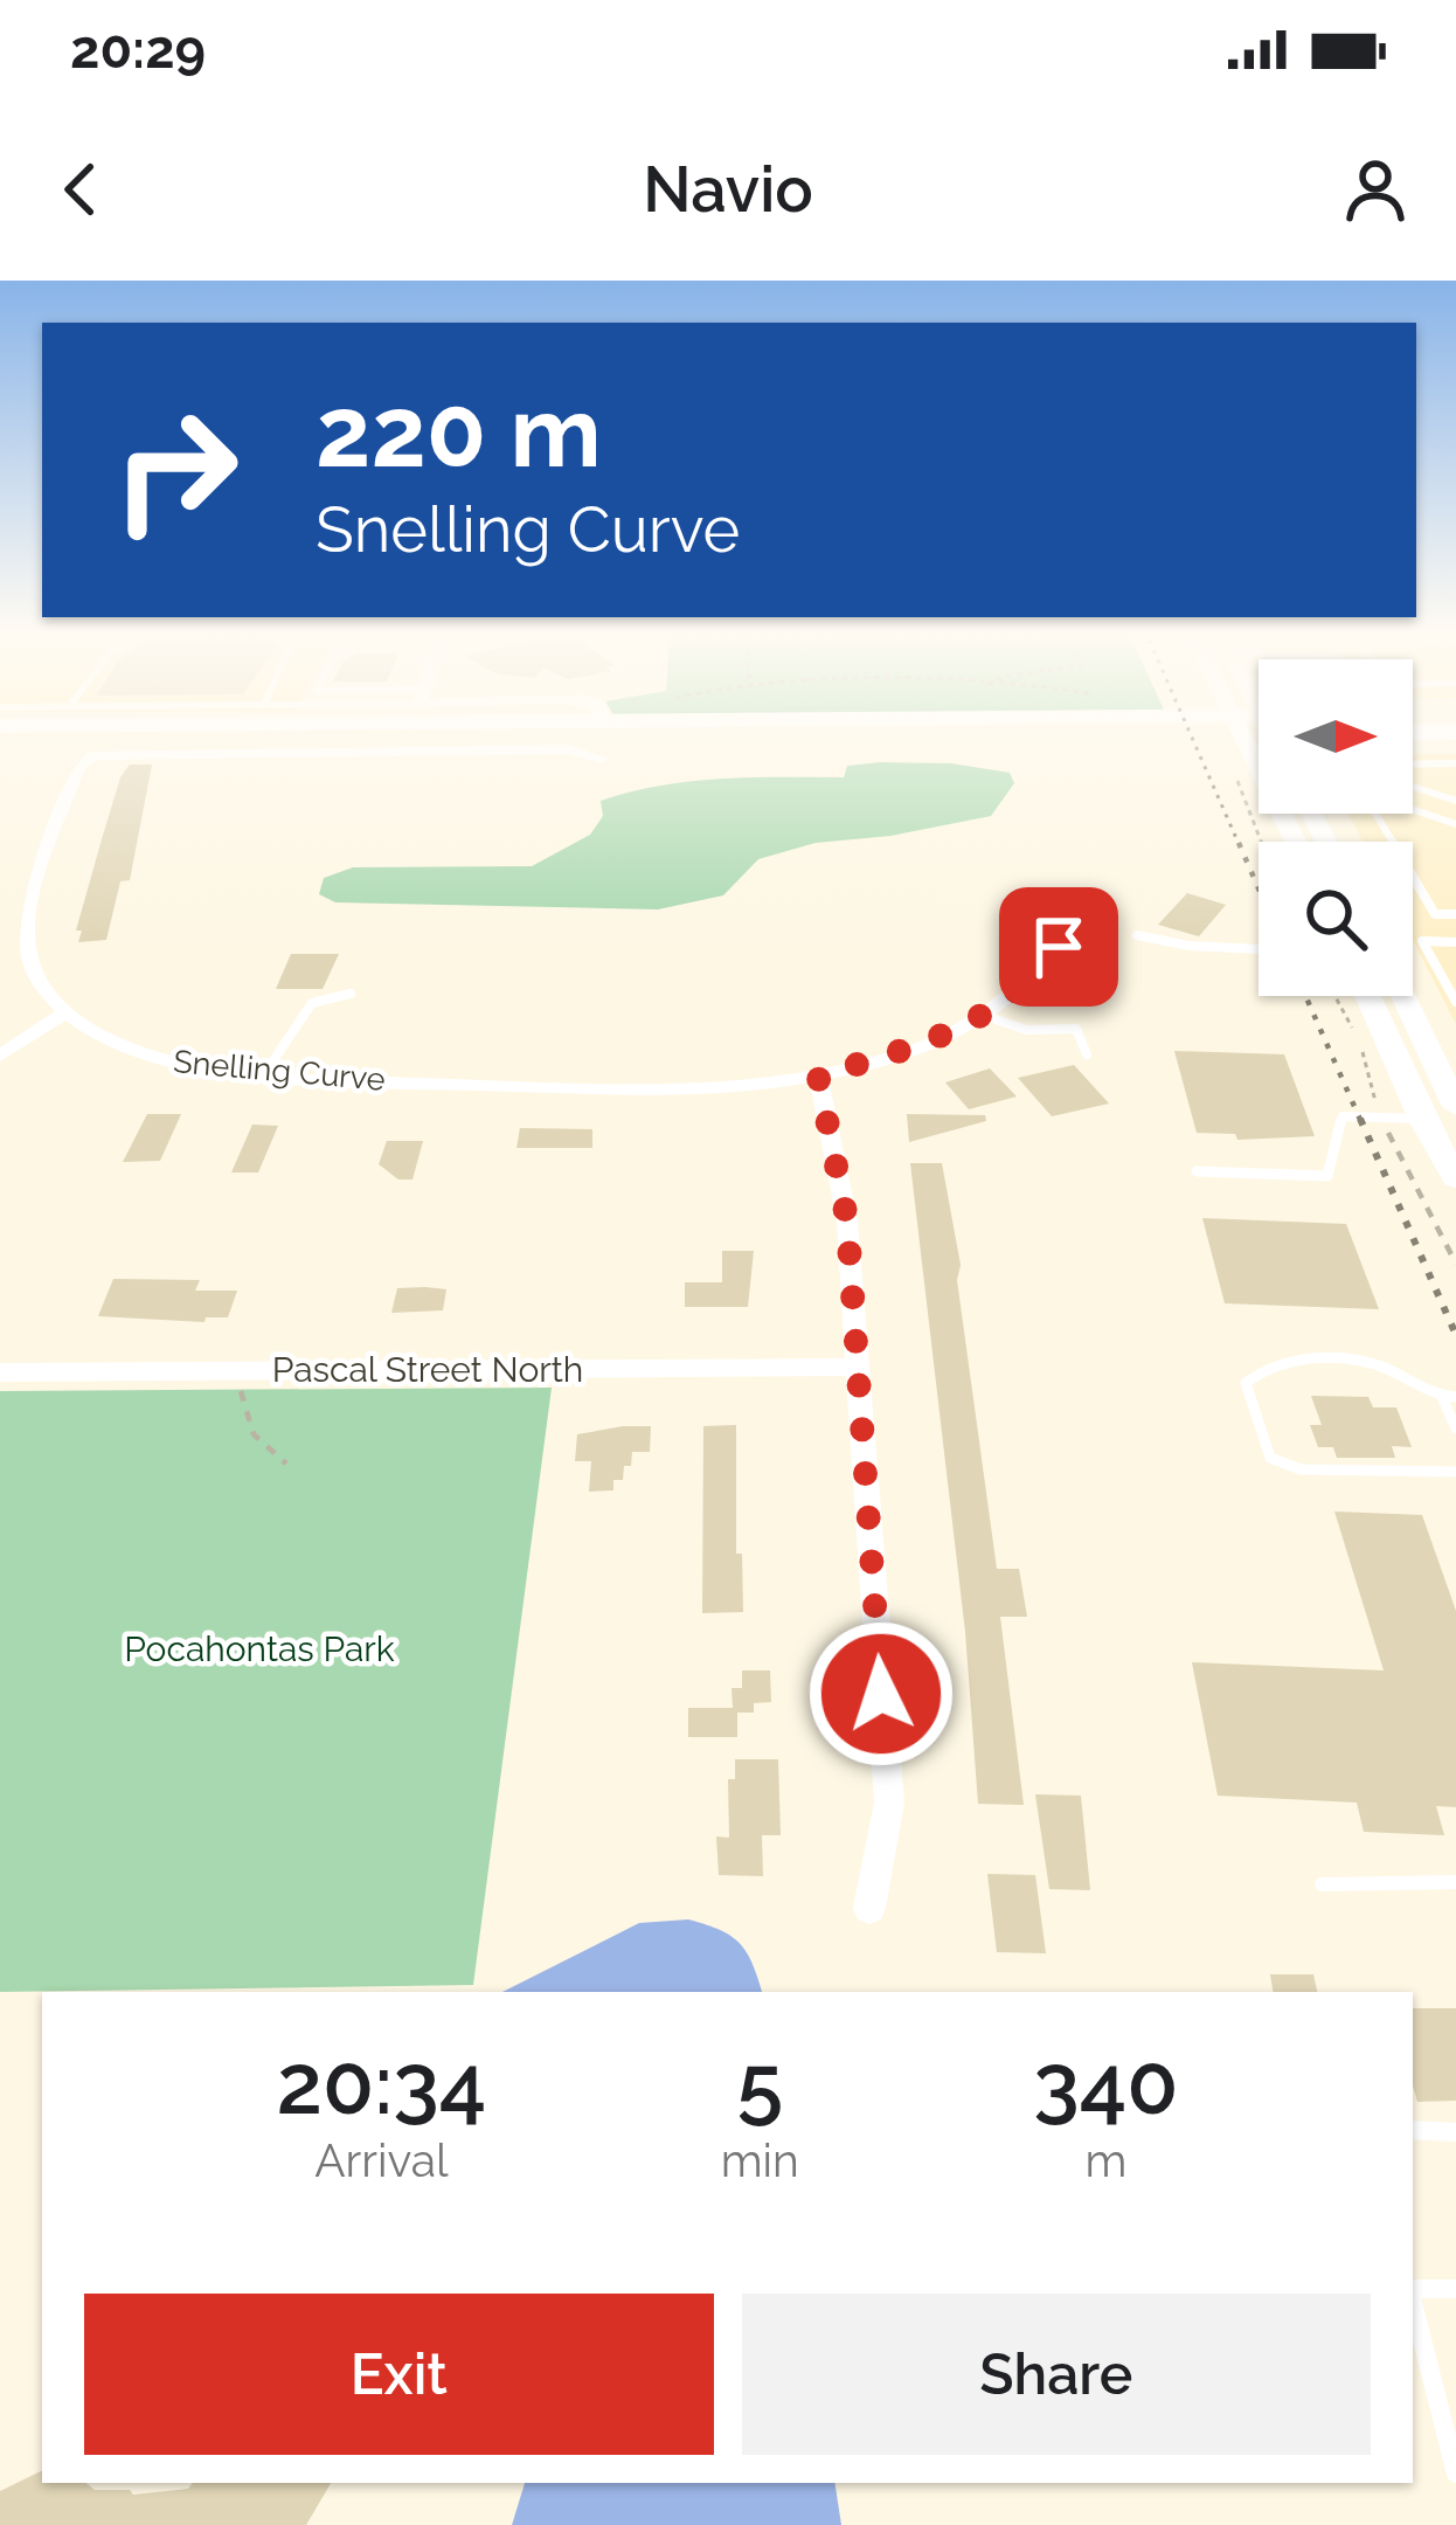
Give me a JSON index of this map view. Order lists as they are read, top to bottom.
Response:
{
  "streets": {
    "street": ["Snelling Curve", "Pascal Street North"]
  },
  "parks": ["Pocahontas Park"],
  "north": "right",
  "page": {
    "status": "20:29",
    "header": "Navio",
    "turn": ["220 m", "Snelling Curve"],
    "eta": [
      "20:34",
      "Arrival",
      "5",
      "min",
      "340",
      "m"
    ],
    "buttons": ["Exit", "Share"]
  }
}
